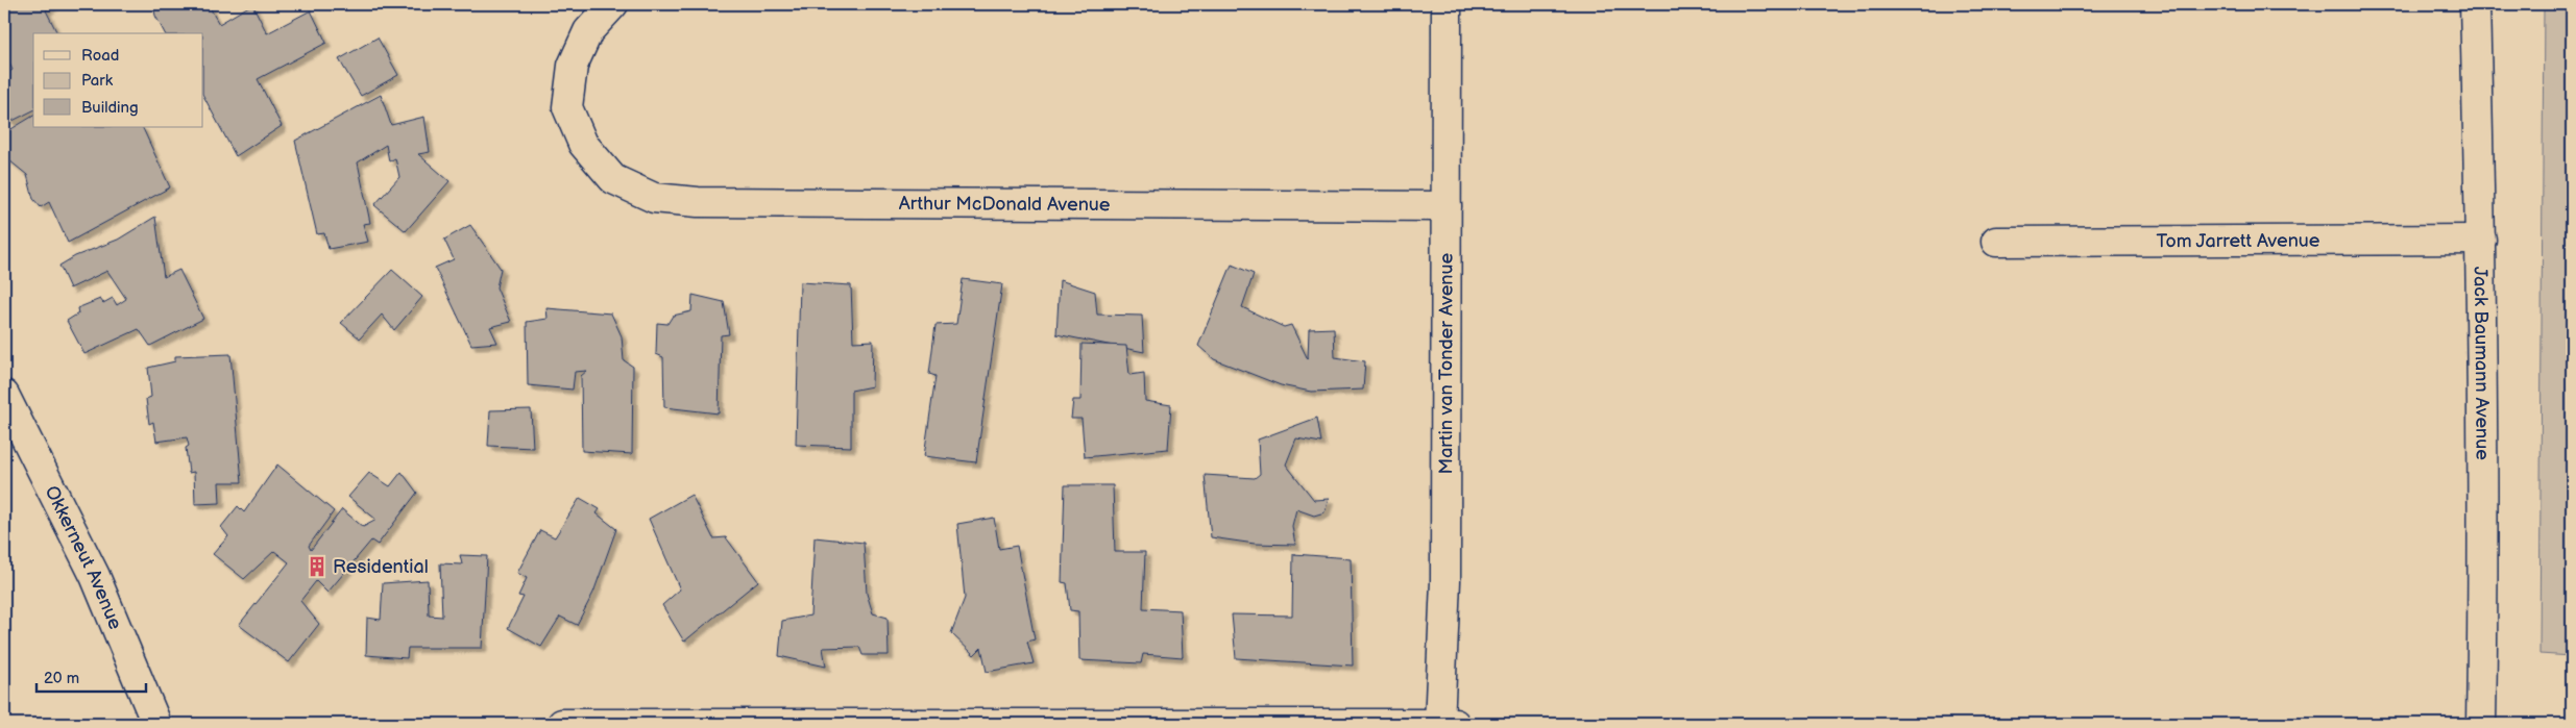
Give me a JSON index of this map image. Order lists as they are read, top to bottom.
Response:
{
  "streets": {
    "street": [
      "Arthur McDonald Avenue",
      "Tom Jarrett Avenue",
      "Martin van Tonder Avenue",
      "Jack Baumann Avenue",
      "Okkerneut Avenue"
    ]
  },
  "crossings": [
    ["Arthur McDonald Avenue", "Martin van Tonder Avenue"],
    ["Tom Jarrett Avenue", "Jack Baumann Avenue"]
  ],
  "places": {
    "building": ["Residential"]
  },
  "legend": ["Road", "Park", "Building"],
  "scale_bar": "20 m"
}
